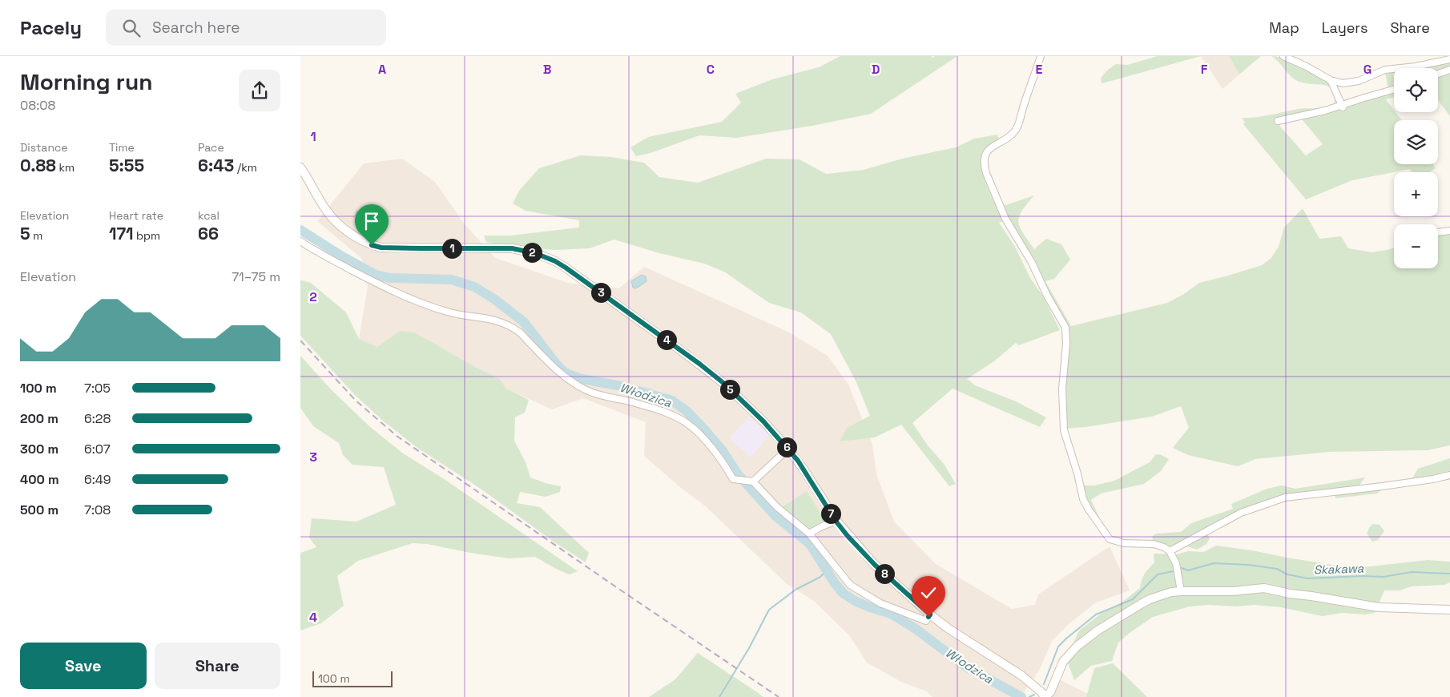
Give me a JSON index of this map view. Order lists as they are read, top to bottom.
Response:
{
  "water": ["Włodzica", "Skakawa"],
  "scale_bar": "100 m",
  "page": {
    "header": "Pacely",
    "search": "Search here",
    "nav": ["Map", "Layers", "Share"],
    "heading": ["Morning run", "08:08"],
    "map_buttons": ["+", "−"],
    "stats": [
      ["Distance", "0.88 km"],
      ["Time", "5:55"],
      ["Pace", "6:43 /km"],
      ["Elevation", "5 m"],
      ["Heart rate", "171 bpm"],
      ["kcal", "66"]
    ],
    "pins": [
      "1",
      "2",
      "3",
      "4",
      "5",
      "6",
      "7",
      "8"
    ],
    "chart": ["Elevation", "71–75 m"],
    "list": [
      {
        "name": "100 m",
        "note": "7:05"
      },
      {
        "name": "200 m",
        "note": "6:28"
      },
      {
        "name": "300 m",
        "note": "6:07"
      },
      {
        "name": "400 m",
        "note": "6:49"
      },
      {
        "name": "500 m",
        "note": "7:08"
      }
    ],
    "buttons": ["Save", "Share"],
    "scale": "100 m"
  },
  "grid": {
    "columns": [
      "A",
      "B",
      "C",
      "D",
      "E",
      "F",
      "G"
    ],
    "rows": [
      "1",
      "2",
      "3",
      "4"
    ]
  }
}
